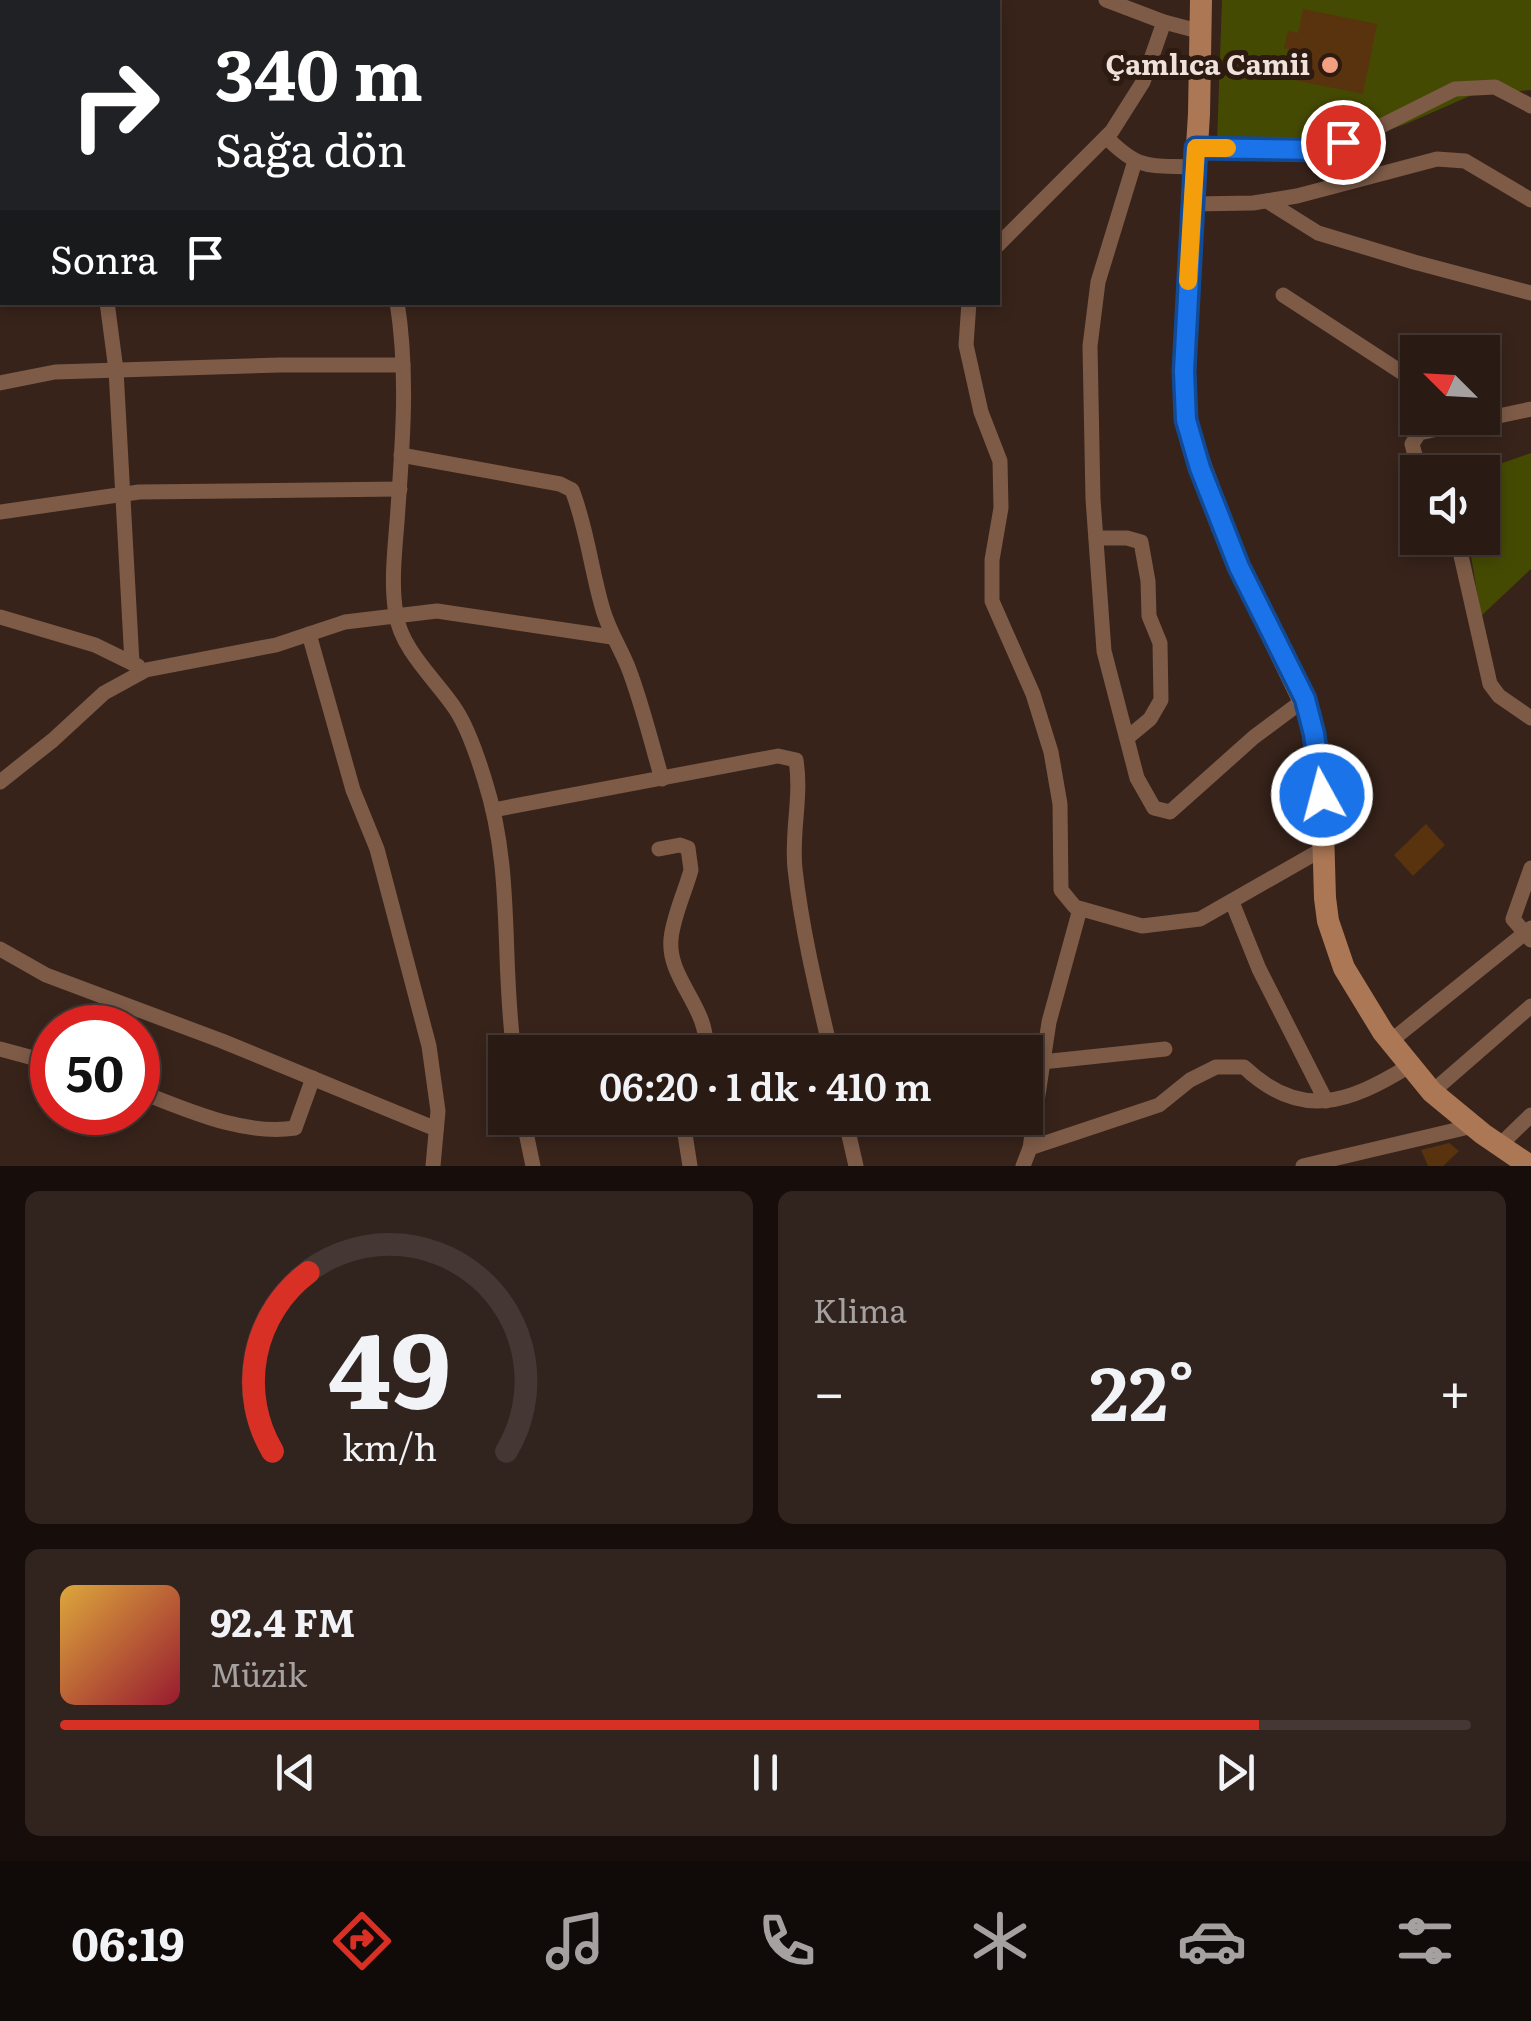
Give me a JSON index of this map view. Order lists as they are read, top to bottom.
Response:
{
  "places": ["Çamlıca Camii"],
  "north": "top left",
  "page": {
    "turn": ["340 m", "Sağa dön"],
    "then": "Sonra",
    "limit": "50",
    "trip": "06:20 · 1 dk · 410 m",
    "tile": "Klima",
    "heat": ["−", "22°", "+"],
    "song": ["92.4 FM", "Müzik"],
    "tabs": "06:19",
    "gauge": ["49", "km/h"]
  }
}
